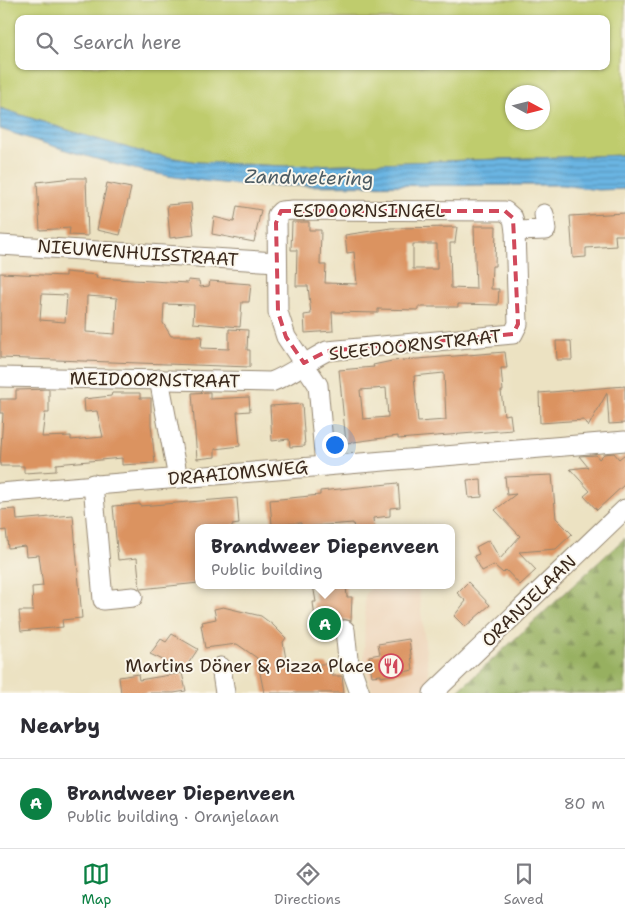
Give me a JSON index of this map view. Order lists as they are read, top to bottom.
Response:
{
  "streets": {
    "street": [
      "ESDOORNSINGEL",
      "NIEUWENHUISSTRAAT",
      "SLEEDOORNSTRAAT",
      "MEIDOORNSTRAAT",
      "DRAAIOMSWEG",
      "ORANJELAAN"
    ]
  },
  "crossings": [
    ["ESDOORNSINGEL", "NIEUWENHUISSTRAAT"],
    ["ESDOORNSINGEL", "SLEEDOORNSTRAAT"],
    ["ESDOORNSINGEL", "MEIDOORNSTRAAT"],
    ["ESDOORNSINGEL", "DRAAIOMSWEG"],
    ["SLEEDOORNSTRAAT", "MEIDOORNSTRAAT"]
  ],
  "water": ["Zandwetering"],
  "places": {
    "restaurant": ["Martins Döner & Pizza Place"]
  },
  "north": "right",
  "page": {
    "search": "Search here",
    "popup": ["Brandweer Diepenveen", "Public building"],
    "pins": "A",
    "heading": "Nearby",
    "list": [
      {
        "mark": "A",
        "name": "Brandweer Diepenveen",
        "note": "Public building · Oranjelaan",
        "value": "80 m"
      }
    ],
    "nav": ["Map", "Directions", "Saved"]
  }
}
